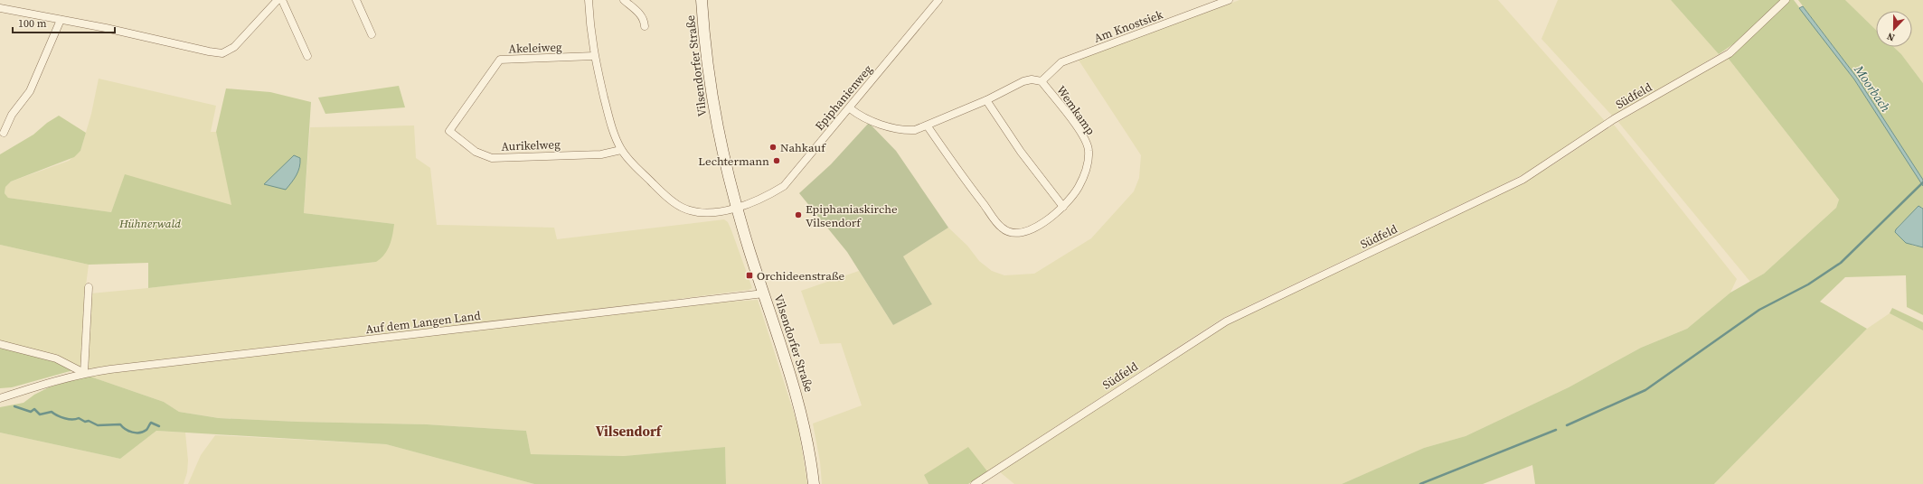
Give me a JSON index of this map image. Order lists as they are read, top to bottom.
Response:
{
  "streets": {
    "main road": ["Vilsendorfer Straße"],
    "street": [
      "Am Knostsiek",
      "Akeleiweg",
      "Südfeld",
      "Epiphanienweg",
      "Wemkamp",
      "Aurikelweg",
      "Auf dem Langen Land"
    ]
  },
  "crossings": [
    ["Am Knostsiek", "Wemkamp"],
    ["Akeleiweg", "Aurikelweg"],
    ["Vilsendorfer Straße", "Epiphanienweg"],
    ["Vilsendorfer Straße", "Auf dem Langen Land"],
    ["Epiphanienweg", "Wemkamp"]
  ],
  "districts": ["Vilsendorf"],
  "water": ["Moorbach"],
  "parks": ["Hühnerwald"],
  "places": {
    "other": ["Nahkauf", "Lechtermann", "Epiphaniaskirche Vilsendorf"],
    "transit": ["Orchideenstraße"]
  },
  "scale_bar": "100 m",
  "north": "bottom"
}
